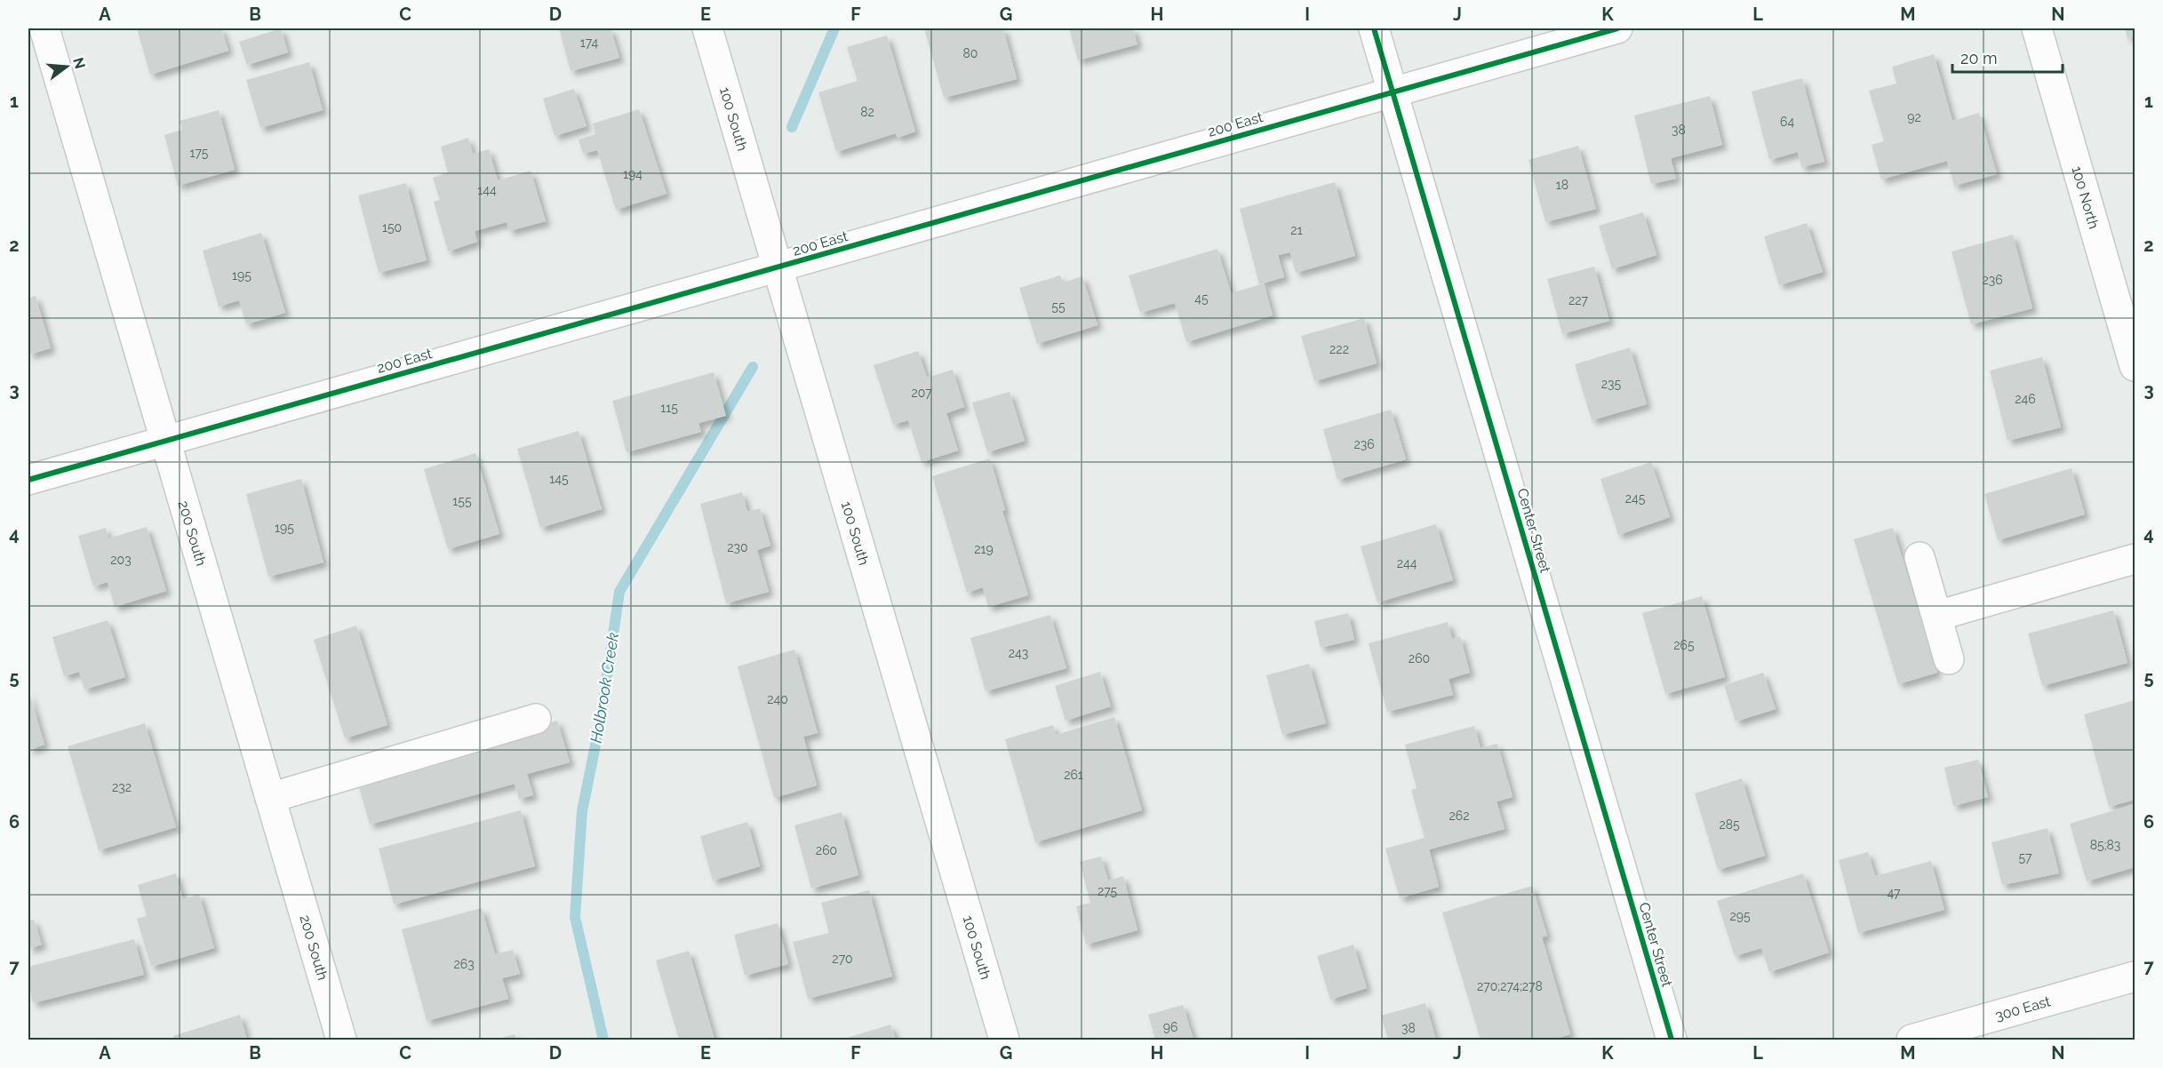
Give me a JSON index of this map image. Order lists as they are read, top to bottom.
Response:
{
  "streets": {
    "street": [
      "100 South",
      "200 East",
      "100 North",
      "Center Street",
      "200 South",
      "300 East"
    ]
  },
  "crossings": [
    ["100 South", "200 East"],
    ["200 East", "Center Street"],
    ["200 East", "200 South"]
  ],
  "water": ["Holbrook Creek"],
  "house_numbers": [
    "174",
    "80",
    "82",
    "92",
    "64",
    "38",
    "175",
    "194",
    "18",
    "144",
    "150",
    "21",
    "195",
    "236",
    "45",
    "227",
    "55",
    "222",
    "235",
    "207",
    "246",
    "115",
    "236",
    "145",
    "245",
    "155",
    "195",
    "230",
    "219",
    "203",
    "244",
    "265",
    "243",
    "260",
    "240",
    "261",
    "232",
    "262",
    "285",
    "85;83",
    "260",
    "57",
    "275",
    "47",
    "295",
    "270",
    "263",
    "270;274;278",
    "96",
    "38"
  ],
  "scale_bar": "20 m",
  "north": "right",
  "grid": {
    "columns": [
      "A",
      "B",
      "C",
      "D",
      "E",
      "F",
      "G",
      "H",
      "I",
      "J",
      "K",
      "L",
      "M",
      "N"
    ],
    "rows": [
      "1",
      "2",
      "3",
      "4",
      "5",
      "6",
      "7"
    ]
  }
}
